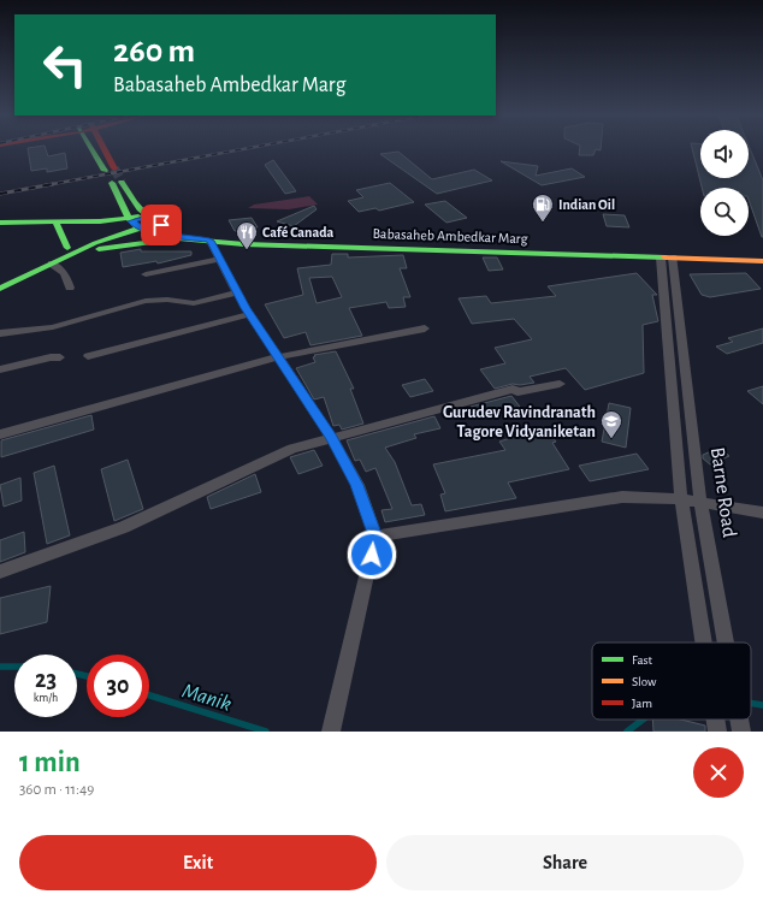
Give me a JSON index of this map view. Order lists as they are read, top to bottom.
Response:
{
  "streets": {
    "main road": ["Babasaheb Ambedkar Marg"],
    "street": ["Barne Road"]
  },
  "crossings": [
    ["Babasaheb Ambedkar Marg", "Barne Road"]
  ],
  "water": ["Manik"],
  "places": {
    "fuel station": ["Indian Oil"],
    "restaurant": ["Café Canada"],
    "school or university": ["Gurudev Ravindranath Tagore Vidyaniketan"]
  },
  "legend": ["Fast", "Slow", "Jam"],
  "page": {
    "turn": ["260 m", "Babasaheb Ambedkar Marg"],
    "speed": "23 km/h",
    "limit": "30",
    "heading": ["1 min", "360 m · 11:49"],
    "buttons": ["Exit", "Share"]
  }
}
